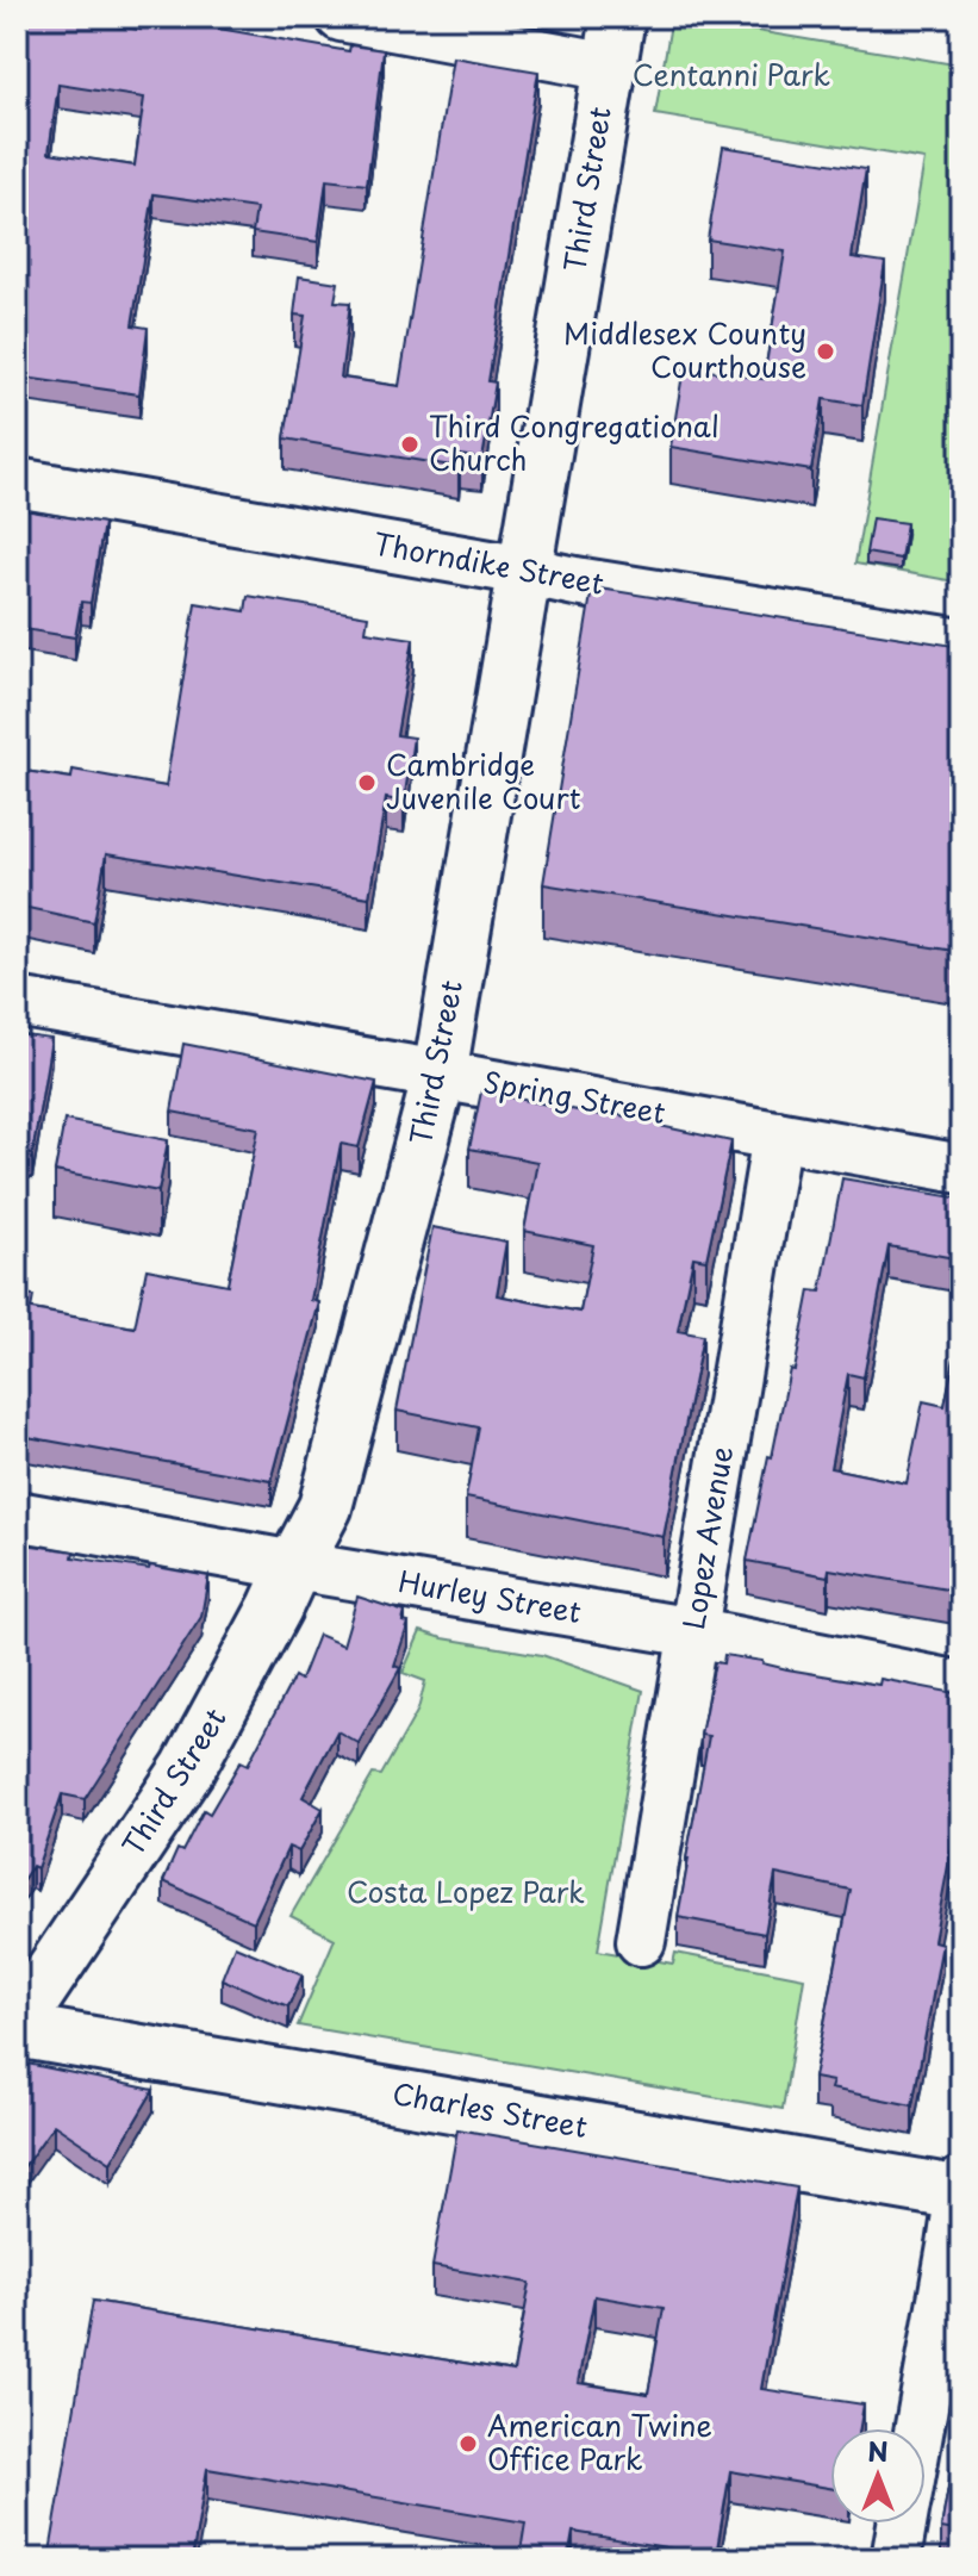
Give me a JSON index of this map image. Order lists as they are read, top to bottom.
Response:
{
  "streets": {
    "main road": ["Third Street", "Charles Street"],
    "street": [
      "Thorndike Street",
      "Spring Street",
      "Lopez Avenue",
      "Hurley Street"
    ]
  },
  "crossings": [
    ["Third Street", "Thorndike Street"],
    ["Third Street", "Spring Street"],
    ["Third Street", "Hurley Street"],
    ["Third Street", "Charles Street"],
    ["Spring Street", "Lopez Avenue"],
    ["Lopez Avenue", "Hurley Street"]
  ],
  "parks": ["Centanni Park", "Costa Lopez Park"],
  "places": [
    "Middlesex County Courthouse",
    "Third Congregational Church",
    "Cambridge Juvenile Court",
    "American Twine Office Park"
  ],
  "north": "top"
}
